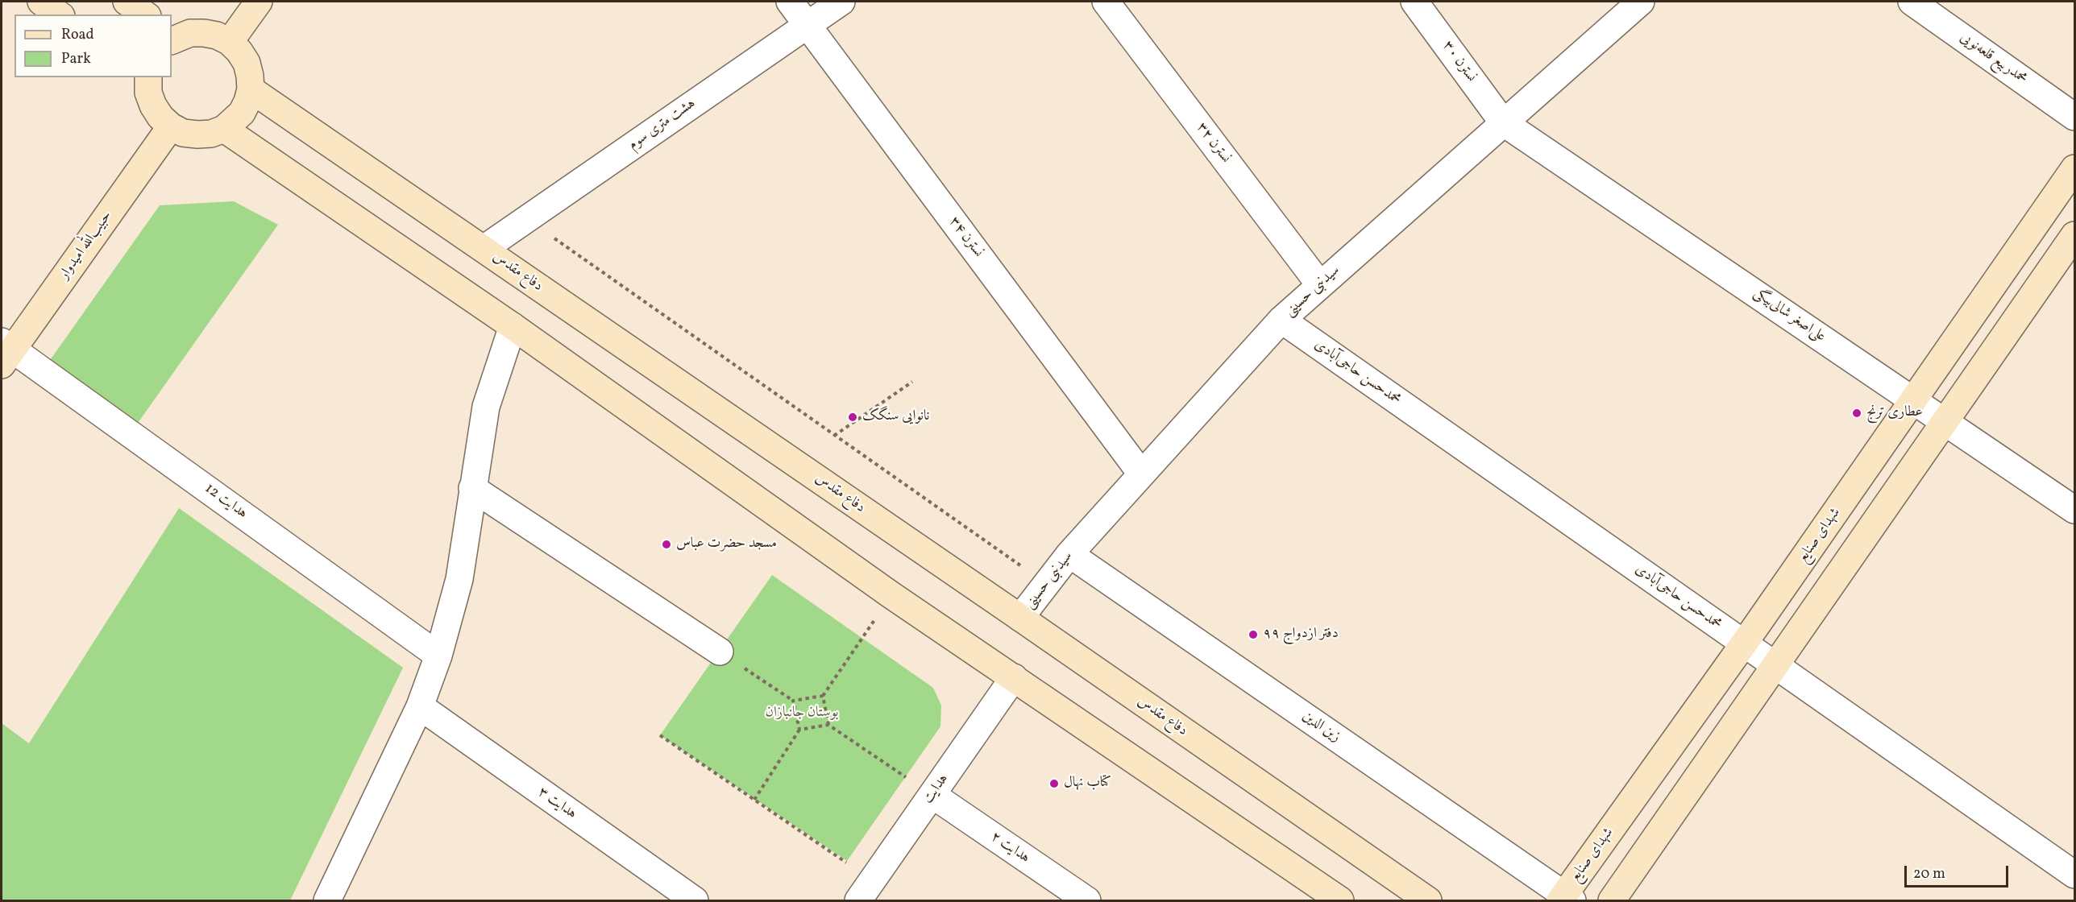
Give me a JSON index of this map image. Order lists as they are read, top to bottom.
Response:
{
  "streets": {
    "street": [
      "محمدربیع قلعه‌نویی",
      "نسترن ۳۰",
      "هشت متری سوم",
      "نسترن ۳۲",
      "نسترن ۳۴",
      "حبیب‌الله امیدوار",
      "دفاع مقدس",
      "سیدنبی حسینی",
      "علی‌اصغر شالی‌بیگی",
      "محمدحسن حاجی‌آبادی",
      "هدایت 12",
      "شهدای صنایع",
      "زین الدین",
      "هدایت",
      "هدایت ۳",
      "هدایت ۲"
    ]
  },
  "crossings": [
    ["نسترن ۳۰", "سیدنبی حسینی"],
    ["نسترن ۳۰", "علی‌اصغر شالی‌بیگی"],
    ["هشت متری سوم", "نسترن ۳۴"],
    ["هشت متری سوم", "دفاع مقدس"],
    ["نسترن ۳۲", "سیدنبی حسینی"],
    ["نسترن ۳۴", "سیدنبی حسینی"],
    ["حبیب‌الله امیدوار", "هدایت 12"],
    ["دفاع مقدس", "سیدنبی حسینی"],
    ["سیدنبی حسینی", "علی‌اصغر شالی‌بیگی"],
    ["سیدنبی حسینی", "محمدحسن حاجی‌آبادی"],
    ["سیدنبی حسینی", "زین الدین"],
    ["علی‌اصغر شالی‌بیگی", "شهدای صنایع"],
    ["محمدحسن حاجی‌آبادی", "شهدای صنایع"],
    ["شهدای صنایع", "زین الدین"],
    ["هدایت", "هدایت ۲"]
  ],
  "parks": ["بوستان جانبازان"],
  "places": [
    "عطاری ترنج",
    "نانوایی سنگک",
    "مسجد حضرت عباس",
    "دفتر ازدواج ۹۹",
    "کتاب نهال"
  ],
  "legend": ["Road", "Park"],
  "scale_bar": "20 m"
}
